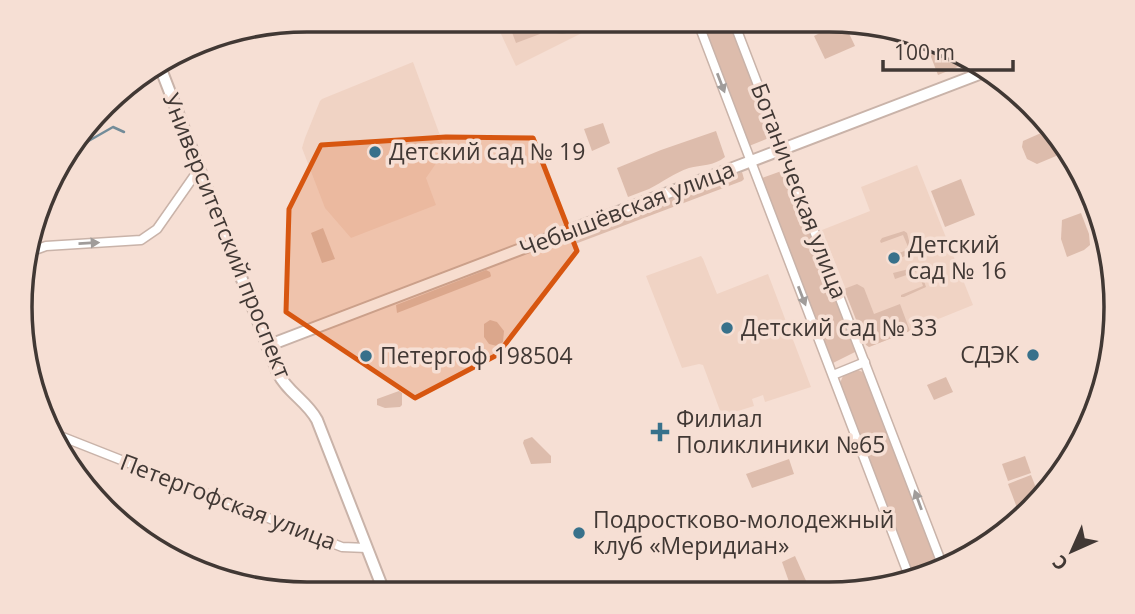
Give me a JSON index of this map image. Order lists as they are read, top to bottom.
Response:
{
  "streets": {
    "street": [
      "Ботаническая улица",
      "Чебышёвская улица",
      "Университетский проспект",
      "Петергофская улица"
    ]
  },
  "crossings": [
    ["Ботаническая улица", "Чебышёвская улица"],
    ["Чебышёвская улица", "Университетский проспект"],
    ["Университетский проспект", "Петергофская улица"]
  ],
  "places": {
    "other": [
      "Детский сад № 19",
      "Детский сад № 16",
      "Детский сад № 33",
      "СДЭК",
      "Петергоф 198504",
      "Подростково-молодежный клуб «Меридиан»"
    ],
    "health": ["Филиал Поликлиники №65"]
  },
  "scale_bar": "100 m",
  "north": "bottom left"
}
